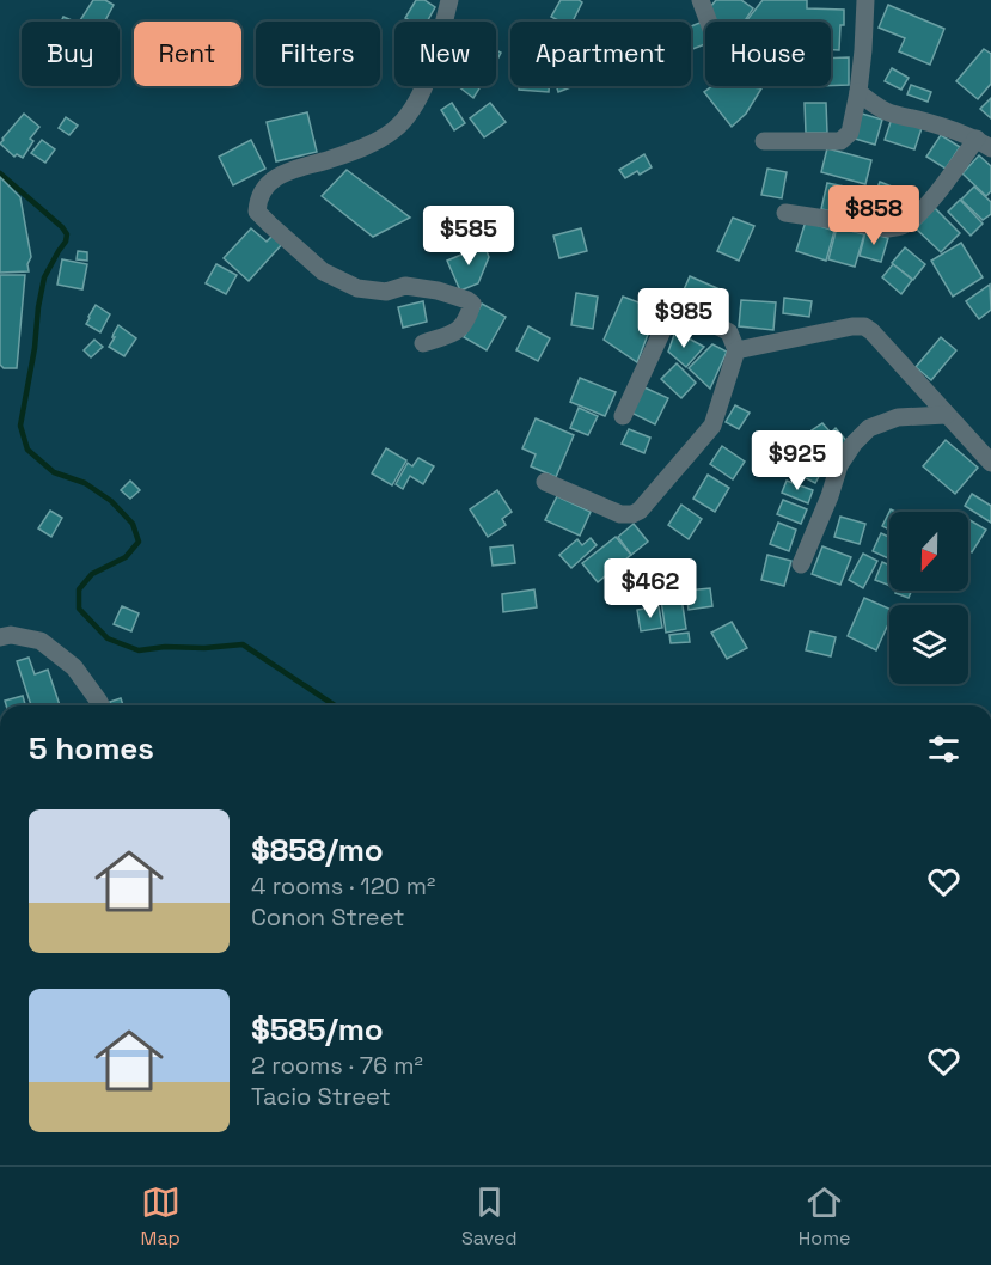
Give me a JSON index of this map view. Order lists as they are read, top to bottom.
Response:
{
  "north": "bottom",
  "page": {
    "chip": [
      "Buy",
      "Rent",
      "Filters",
      "New",
      "Apartment",
      "House"
    ],
    "price": [
      "$858",
      "$585",
      "$985",
      "$925",
      "$462"
    ],
    "heading": "5 homes",
    "list": [
      {
        "name": "$858/mo",
        "note": "4 rooms · 120 m² · Conon Street"
      },
      {
        "name": "$585/mo",
        "note": "2 rooms · 76 m² · Tacio Street"
      }
    ],
    "tabs": ["Map", "Saved", "Home"]
  }
}
